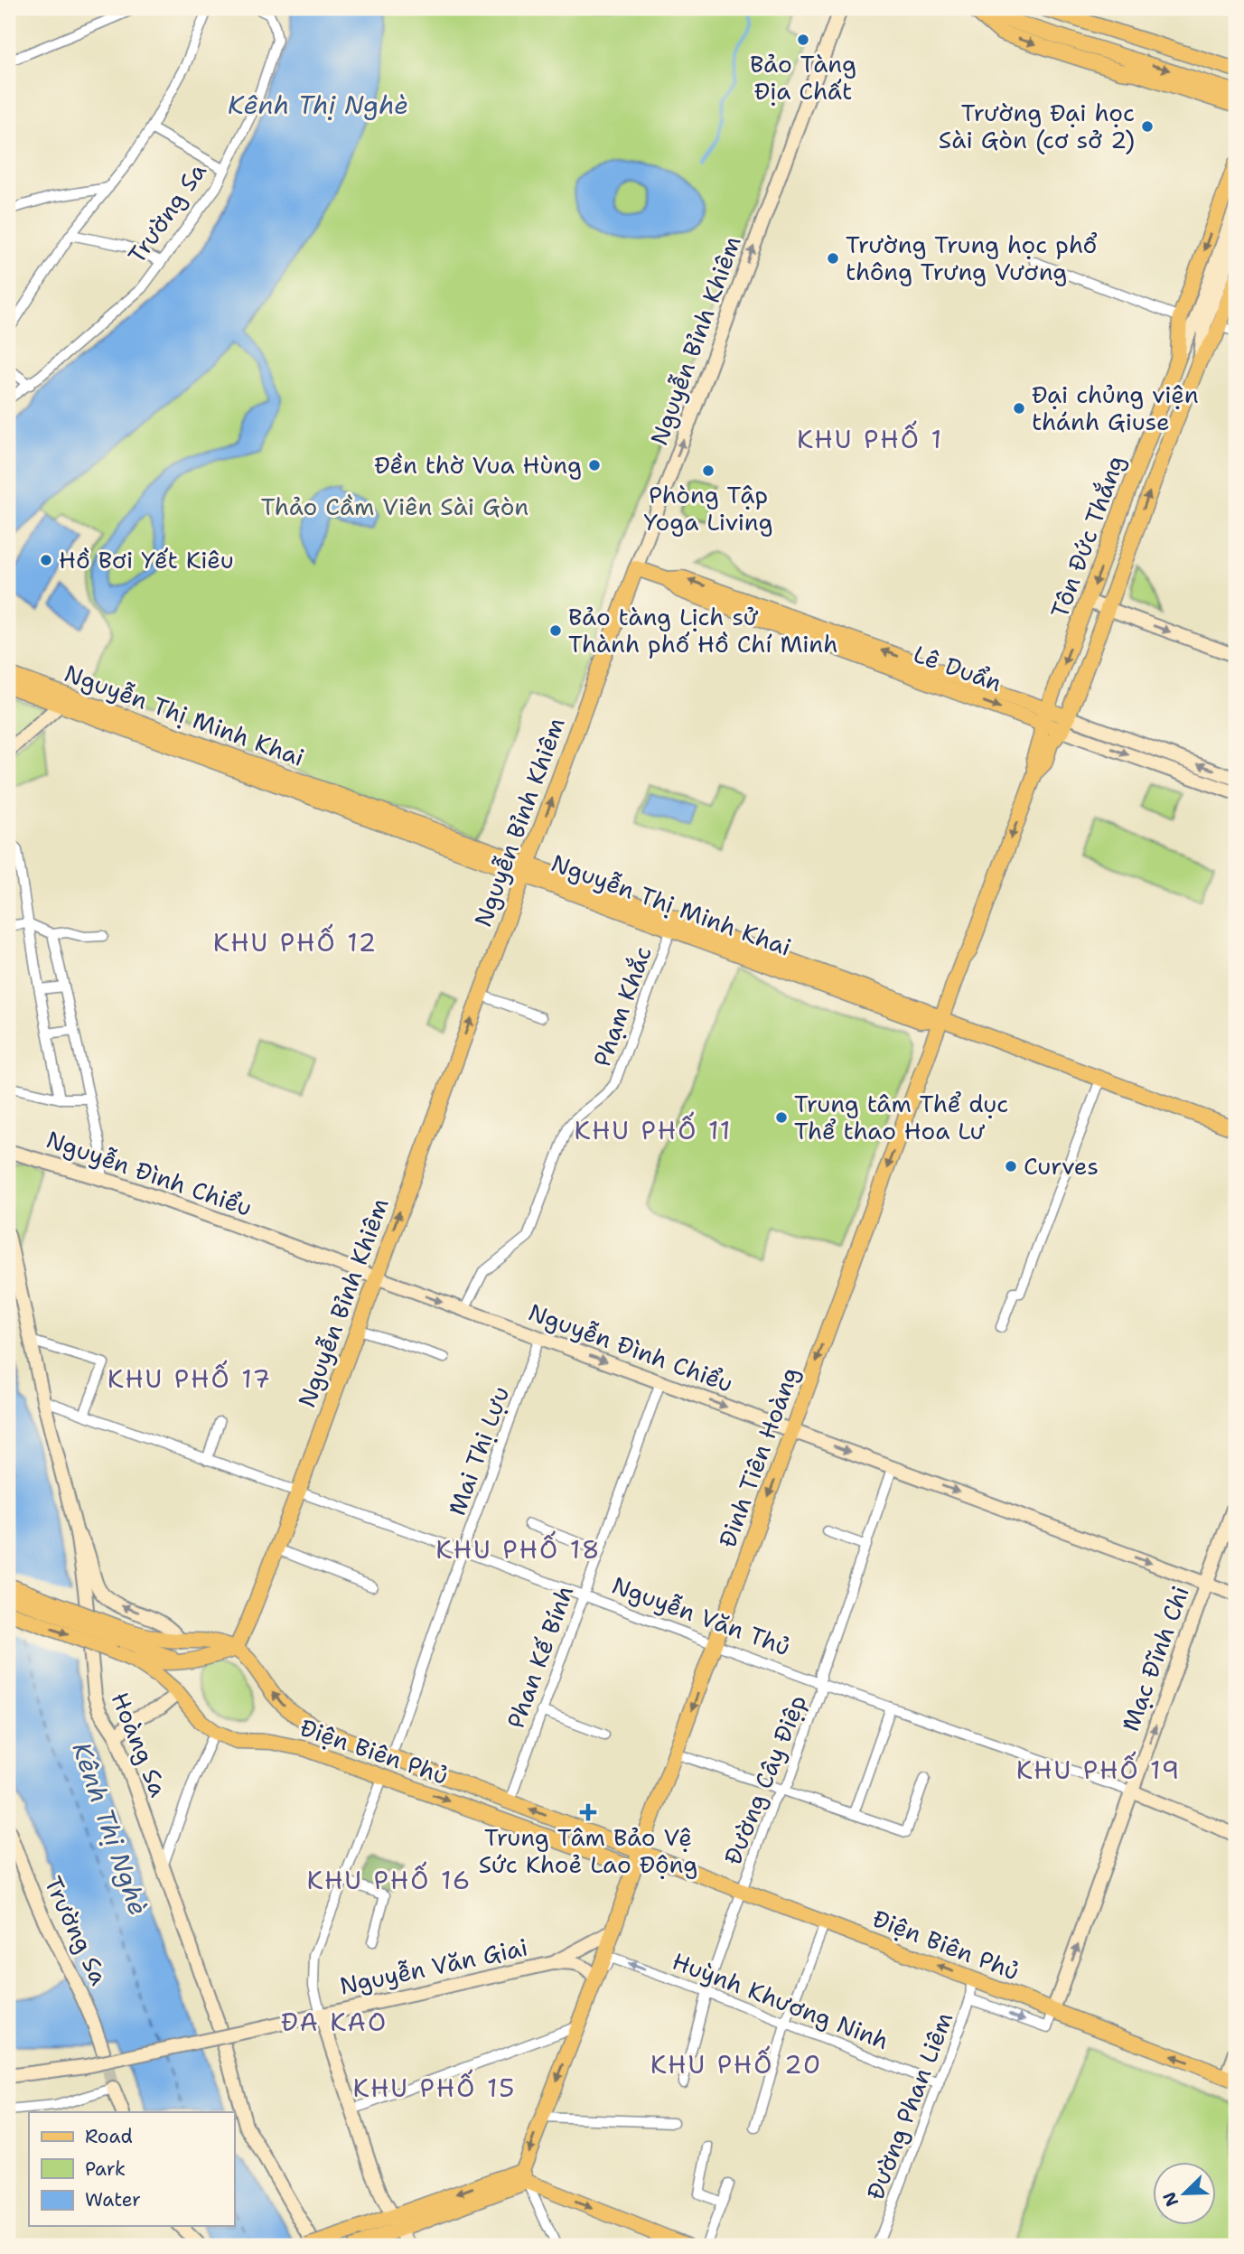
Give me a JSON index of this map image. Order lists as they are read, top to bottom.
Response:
{
  "streets": {
    "main road": [
      "Nguyễn Bỉnh Khiêm",
      "Tôn Đức Thắng",
      "Lê Duẩn",
      "Nguyễn Thị Minh Khai",
      "Đinh Tiên Hoàng",
      "Ðiện Biên Phủ",
      "Điện Biên Phủ"
    ],
    "street": [
      "Trường Sa",
      "Phạm Khắc",
      "Nguyễn Đình Chiểu",
      "Mai Thị Lựu",
      "Nguyễn Văn Thủ",
      "Phan Kế Bính",
      "Mạc Đĩnh Chi",
      "Hoàng Sa",
      "Đường Cây Điệp",
      "Nguyễn Văn Giai",
      "Huỳnh Khương Ninh",
      "Đường Phan Liêm"
    ]
  },
  "crossings": [
    ["Nguyễn Bỉnh Khiêm", "Lê Duẩn"],
    ["Nguyễn Bỉnh Khiêm", "Nguyễn Thị Minh Khai"],
    ["Nguyễn Bỉnh Khiêm", "Nguyễn Đình Chiểu"],
    ["Nguyễn Bỉnh Khiêm", "Nguyễn Văn Thủ"],
    ["Nguyễn Bỉnh Khiêm", "Ðiện Biên Phủ"],
    ["Tôn Đức Thắng", "Lê Duẩn"],
    ["Tôn Đức Thắng", "Đinh Tiên Hoàng"],
    ["Lê Duẩn", "Đinh Tiên Hoàng"],
    ["Nguyễn Thị Minh Khai", "Phạm Khắc"],
    ["Nguyễn Thị Minh Khai", "Đinh Tiên Hoàng"],
    ["Phạm Khắc", "Nguyễn Đình Chiểu"],
    ["Nguyễn Đình Chiểu", "Mai Thị Lựu"],
    ["Nguyễn Đình Chiểu", "Đinh Tiên Hoàng"],
    ["Nguyễn Đình Chiểu", "Phan Kế Bính"],
    ["Nguyễn Đình Chiểu", "Mạc Đĩnh Chi"],
    ["Nguyễn Đình Chiểu", "Đường Cây Điệp"],
    ["Mai Thị Lựu", "Nguyễn Văn Thủ"],
    ["Mai Thị Lựu", "Ðiện Biên Phủ"],
    ["Đinh Tiên Hoàng", "Nguyễn Văn Thủ"],
    ["Đinh Tiên Hoàng", "Ðiện Biên Phủ"],
    ["Đinh Tiên Hoàng", "Điện Biên Phủ"],
    ["Đinh Tiên Hoàng", "Nguyễn Văn Giai"],
    ["Đinh Tiên Hoàng", "Huỳnh Khương Ninh"],
    ["Nguyễn Văn Thủ", "Phan Kế Bính"],
    ["Nguyễn Văn Thủ", "Mạc Đĩnh Chi"],
    ["Nguyễn Văn Thủ", "Hoàng Sa"],
    ["Nguyễn Văn Thủ", "Đường Cây Điệp"],
    ["Phan Kế Bính", "Ðiện Biên Phủ"],
    ["Mạc Đĩnh Chi", "Điện Biên Phủ"],
    ["Ðiện Biên Phủ", "Điện Biên Phủ"],
    ["Đường Cây Điệp", "Điện Biên Phủ"],
    ["Đường Cây Điệp", "Huỳnh Khương Ninh"],
    ["Điện Biên Phủ", "Đường Phan Liêm"],
    ["Huỳnh Khương Ninh", "Đường Phan Liêm"]
  ],
  "one_way": [
    "Nguyễn Bỉnh Khiêm",
    "Nguyễn Đình Chiểu",
    "Đinh Tiên Hoàng",
    "Mạc Đĩnh Chi",
    "Điện Biên Phủ"
  ],
  "districts": [
    "KHU PHỐ 1",
    "KHU PHỐ 12",
    "KHU PHỐ 11",
    "KHU PHỐ 17",
    "KHU PHỐ 18",
    "KHU PHỐ 19",
    "KHU PHỐ 16",
    "ĐA KAO",
    "KHU PHỐ 20",
    "KHU PHỐ 15"
  ],
  "water": ["Kênh Thị Nghè"],
  "parks": ["Thảo Cầm Viên Sài Gòn"],
  "places": {
    "other": [
      "Bảo Tàng Địa Chất",
      "Trường Đại học Sài Gòn (cơ sở 2)",
      "Trường Trung học phổ thông Trưng Vương",
      "Đại chủng viện thánh Giuse",
      "Đền thờ Vua Hùng",
      "Phòng Tập Yoga Living",
      "Hồ Bơi Yết Kiêu",
      "Bảo tàng Lịch sử Thành phố Hồ Chí Minh",
      "Trung tâm Thể dục Thể thao Hoa Lư",
      "Curves"
    ],
    "health": ["Trung Tâm Bảo Vệ Sức Khoẻ Lao Động"]
  },
  "legend": ["Road", "Park", "Water"],
  "north": "bottom left"
}
